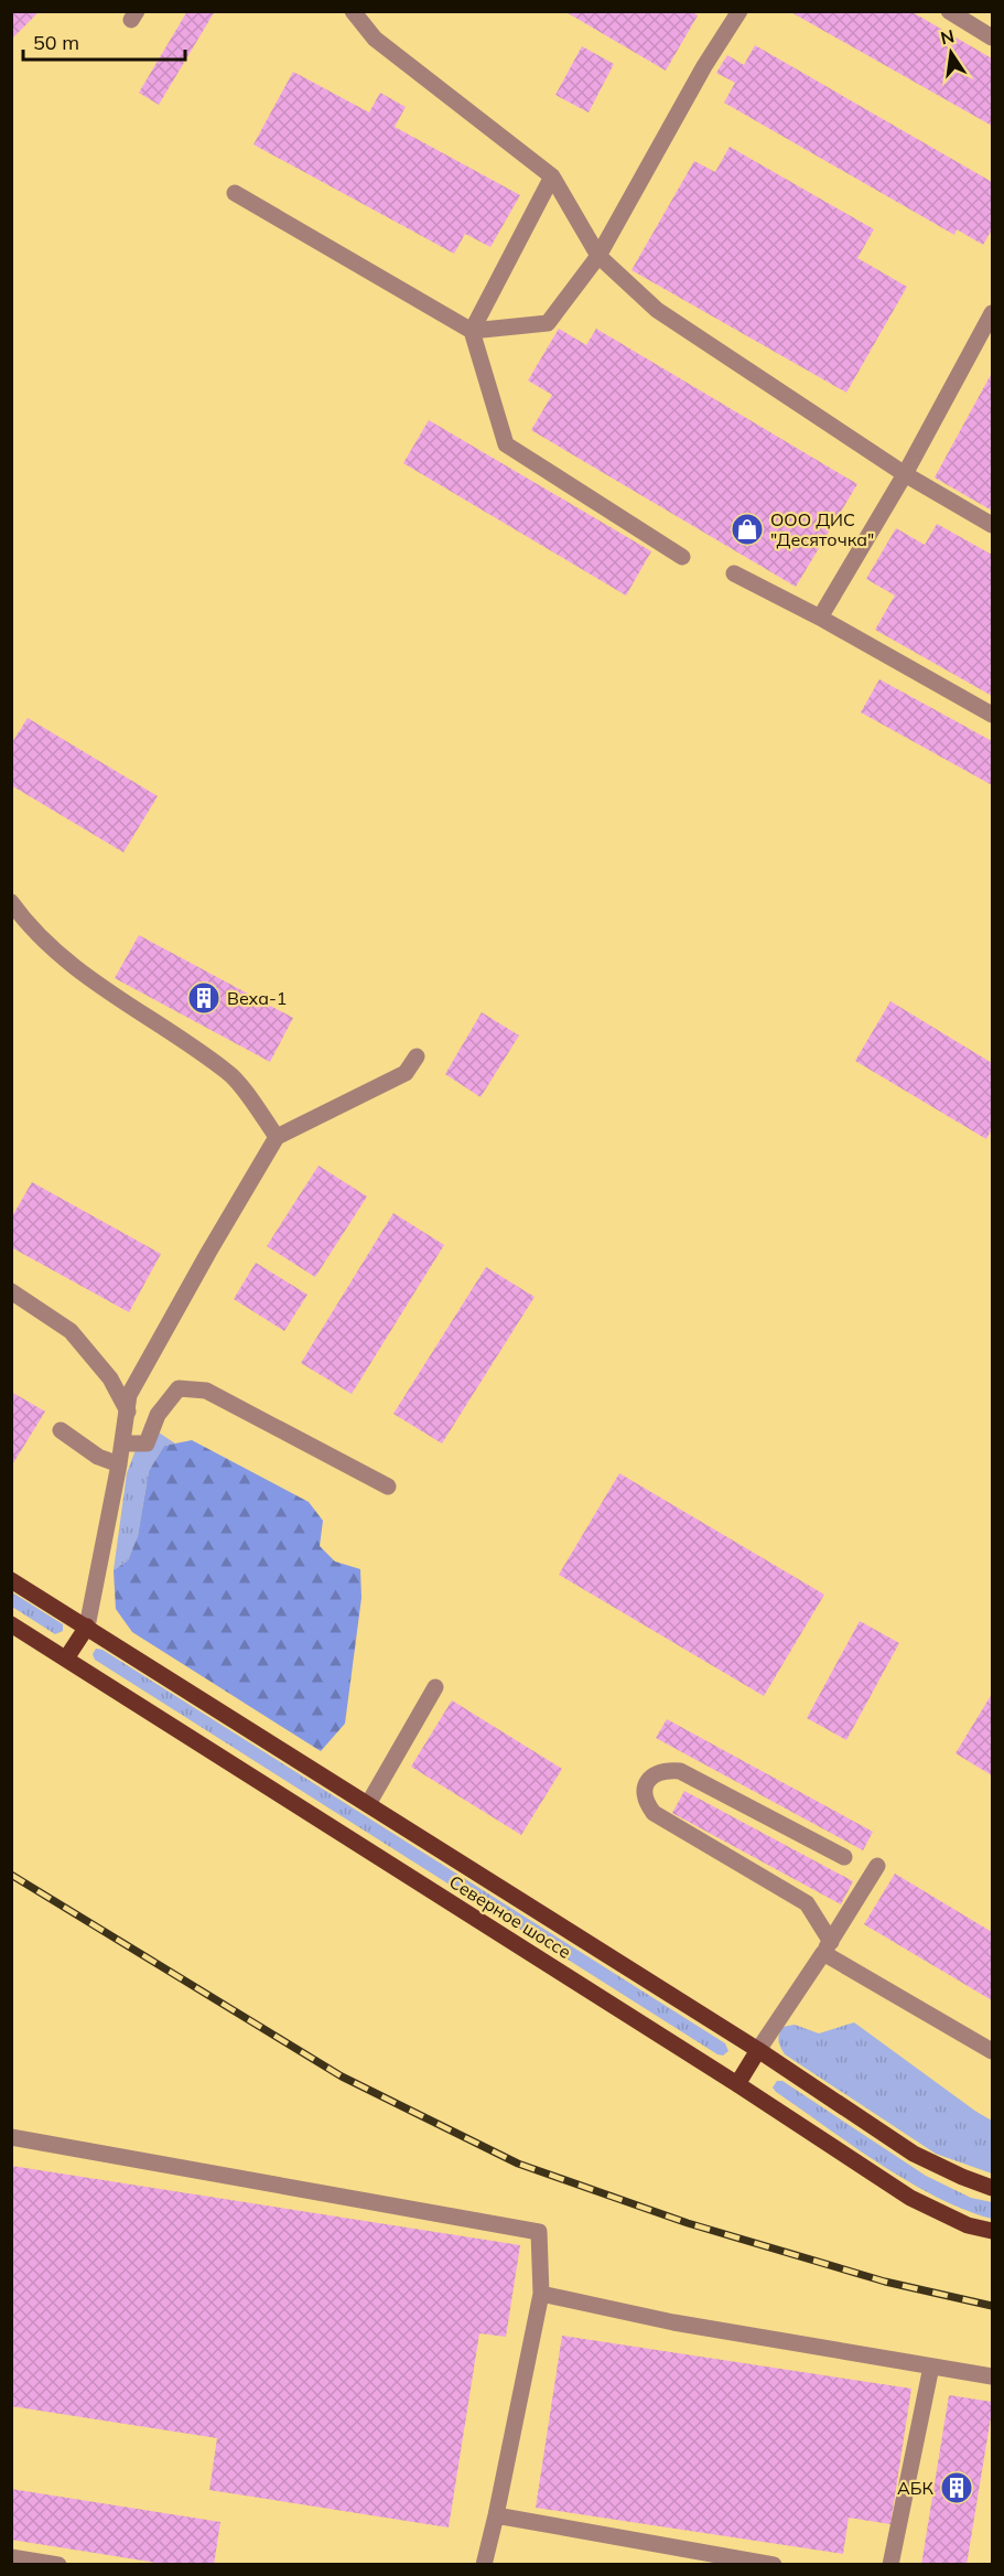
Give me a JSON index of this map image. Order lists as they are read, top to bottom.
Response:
{
  "streets": {
    "main road": ["Северное шоссе"]
  },
  "places": {
    "shop": ["ООО ДИС \"Десяточка\""],
    "building": ["Веха-1", "АБК"]
  },
  "scale_bar": "50 m",
  "north": "top"
}
